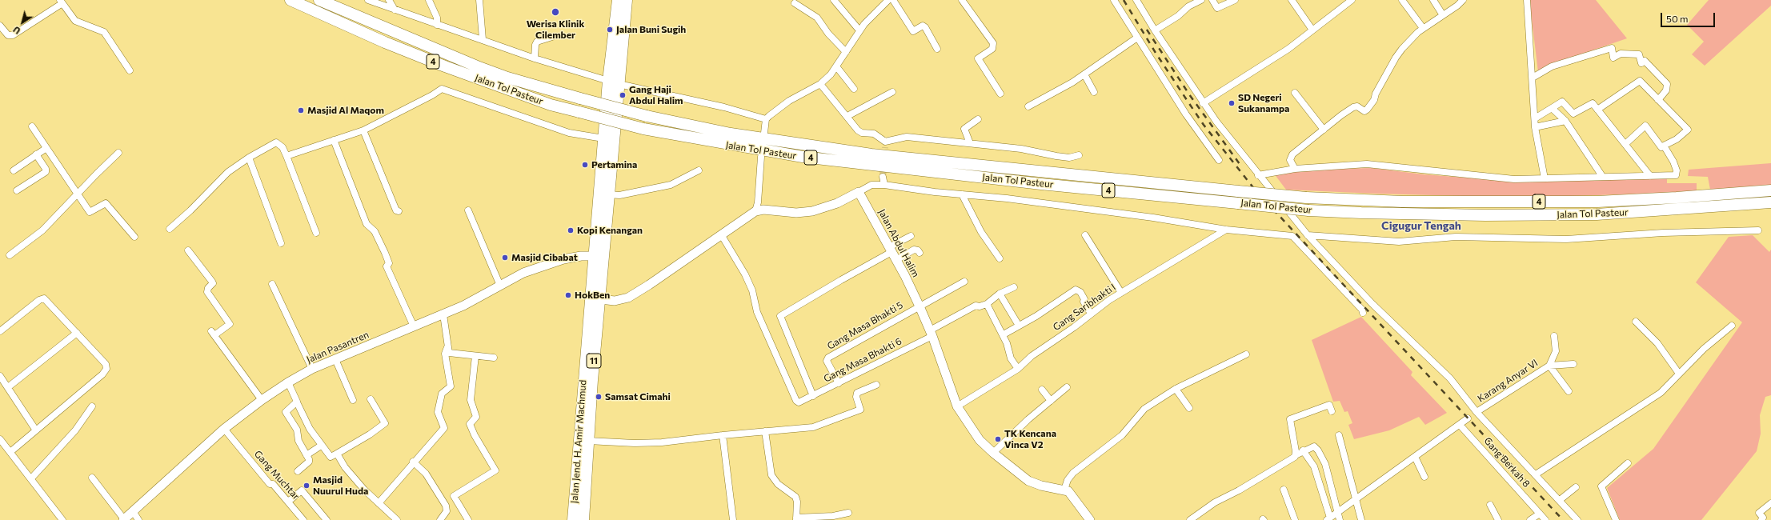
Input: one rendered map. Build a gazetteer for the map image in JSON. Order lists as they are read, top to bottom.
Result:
{
  "streets": {
    "highway": [
      "4",
      "Jalan Tol Pasteur",
      "11",
      "Jalan Jend. H. Amir Machmud"
    ],
    "street": [
      "Jalan Abdul Halim",
      "Gang Saribhakti I",
      "Gang Masa Bhakti 5",
      "Jalan Pasantren",
      "Gang Masa Bhakti 6",
      "Karang Anyar VI",
      "Gang Berkah 8",
      "Gang Muchtar"
    ]
  },
  "crossings": [
    ["Jalan Abdul Halim", "Gang Saribhakti I"],
    ["Jalan Abdul Halim", "Gang Masa Bhakti 5"],
    ["Jalan Abdul Halim", "Gang Masa Bhakti 6"],
    ["Gang Masa Bhakti 5", "Gang Masa Bhakti 6"],
    ["Jalan Pasantren", "Jalan Jend. H. Amir Machmud"],
    ["Jalan Pasantren", "Gang Muchtar"]
  ],
  "districts": ["Cigugur Tengah"],
  "places": [
    "Werisa Klinik Cilember",
    "Jalan Buni Sugih",
    "Gang Haji Abdul Halim",
    "SD Negeri Sukanampa",
    "Masjid Al Maqom",
    "Pertamina",
    "Kopi Kenangan",
    "Masjid Cibabat",
    "HokBen",
    "Samsat Cimahi",
    "TK Kencana Vinca V2",
    "Masjid Nuurul Huda"
  ],
  "scale_bar": "50 m",
  "north": "bottom left"
}
